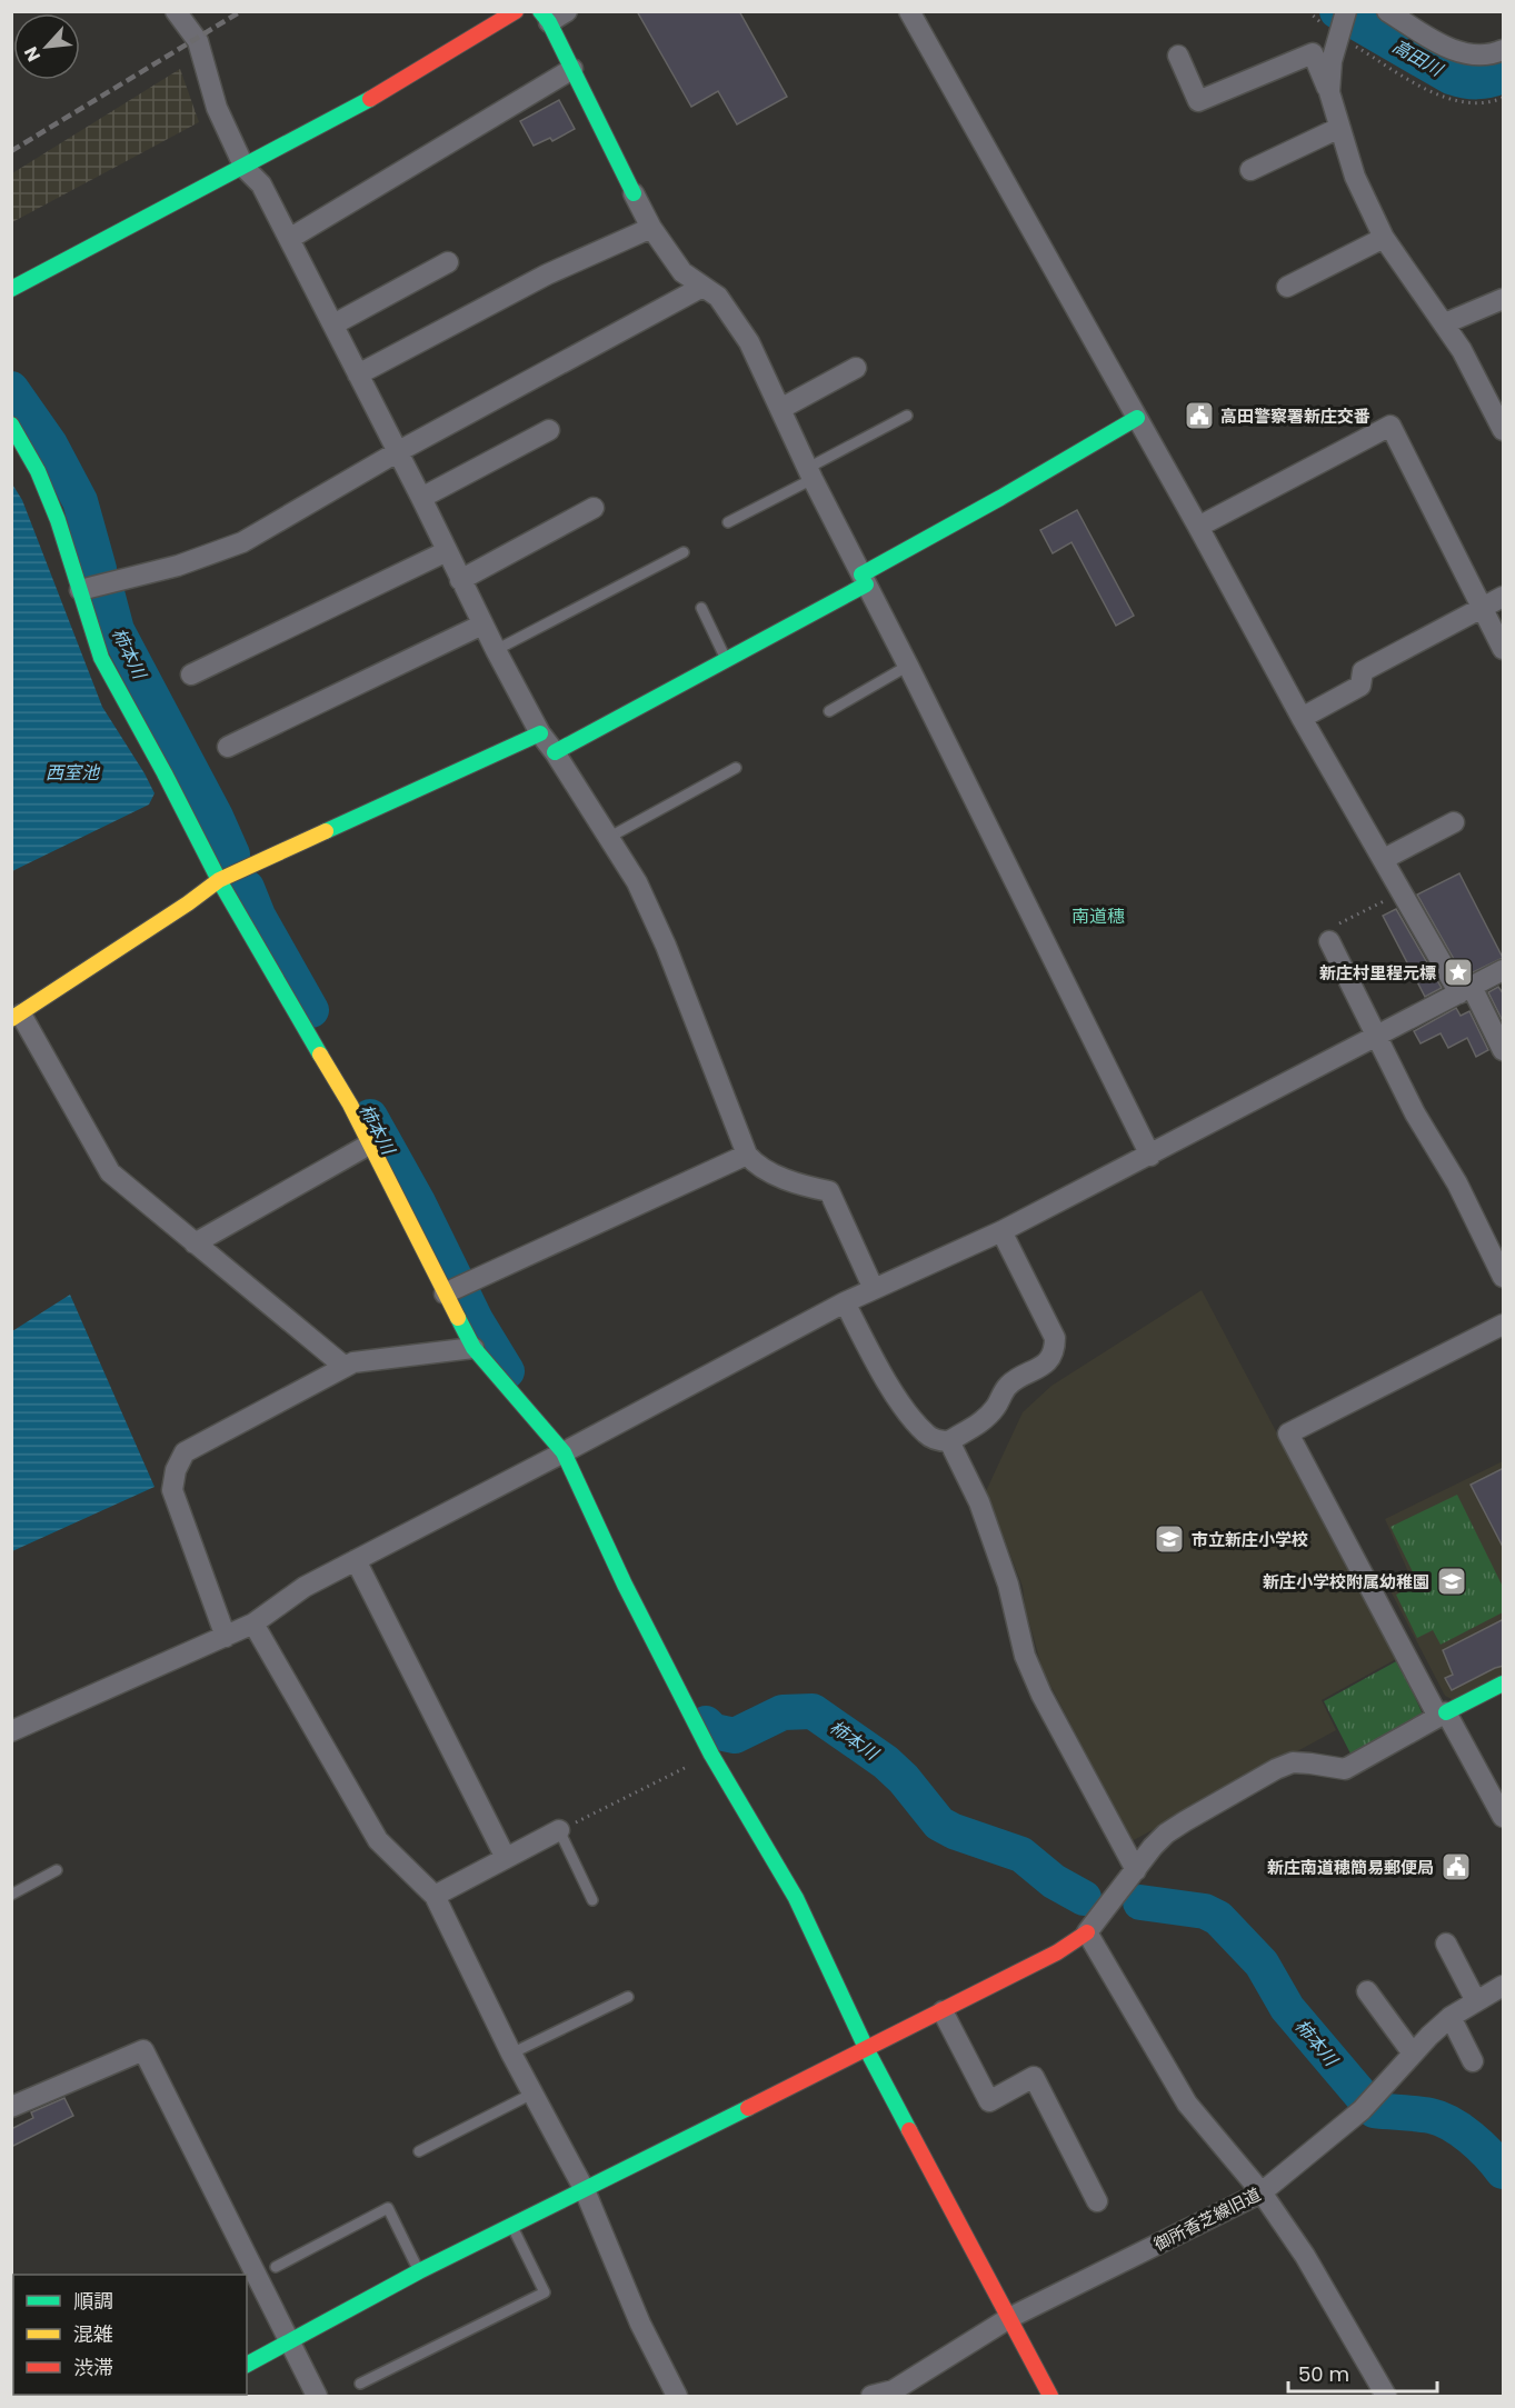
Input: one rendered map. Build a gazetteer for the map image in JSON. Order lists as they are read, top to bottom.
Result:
{
  "streets": {
    "street": ["御所香芝線旧道"]
  },
  "districts": ["南道穗"],
  "water": ["高田川", "柿本川", "西室池"],
  "places": {
    "public building": ["高田警察署新庄交番", "新庄南道穂簡易郵便局"],
    "place": ["新庄村里程元標"],
    "school or university": ["市立新庄小学校", "新庄小学校附属幼稚園"]
  },
  "legend": ["順調", "混雑", "渋滞"],
  "scale_bar": "50 m",
  "north": "bottom left"
}
